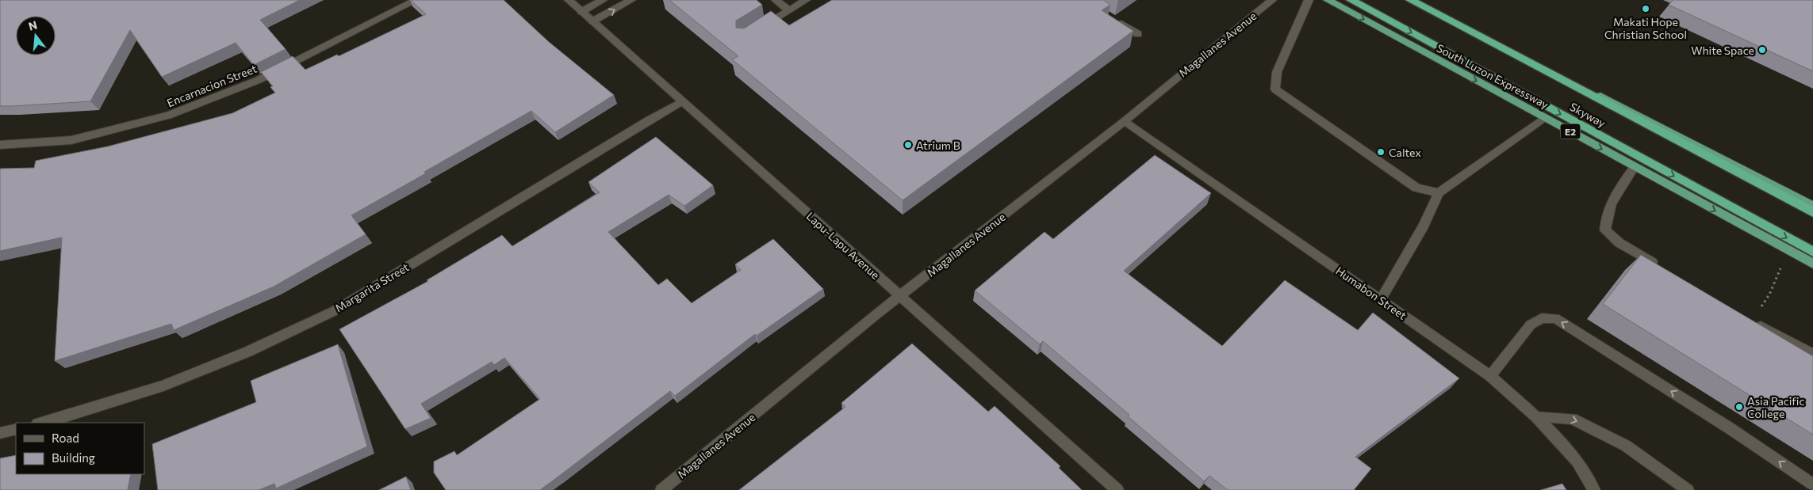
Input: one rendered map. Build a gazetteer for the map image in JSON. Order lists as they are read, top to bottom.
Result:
{
  "streets": {
    "highway": ["South Luzon Expressway", "Skyway", "E2"],
    "street": [
      "Magallanes Avenue",
      "Encarnacion Street",
      "Lapu-Lapu Avenue",
      "Margarita Street",
      "Humabon Street"
    ]
  },
  "crossings": [
    ["Magallanes Avenue", "Lapu-Lapu Avenue"],
    ["Magallanes Avenue", "Humabon Street"],
    ["Lapu-Lapu Avenue", "Margarita Street"]
  ],
  "places": [
    "Makati Hope Christian School",
    "White Space",
    "Atrium B",
    "Caltex",
    "Asia Pacific College"
  ],
  "legend": ["Road", "Building"],
  "north": "top"
}
